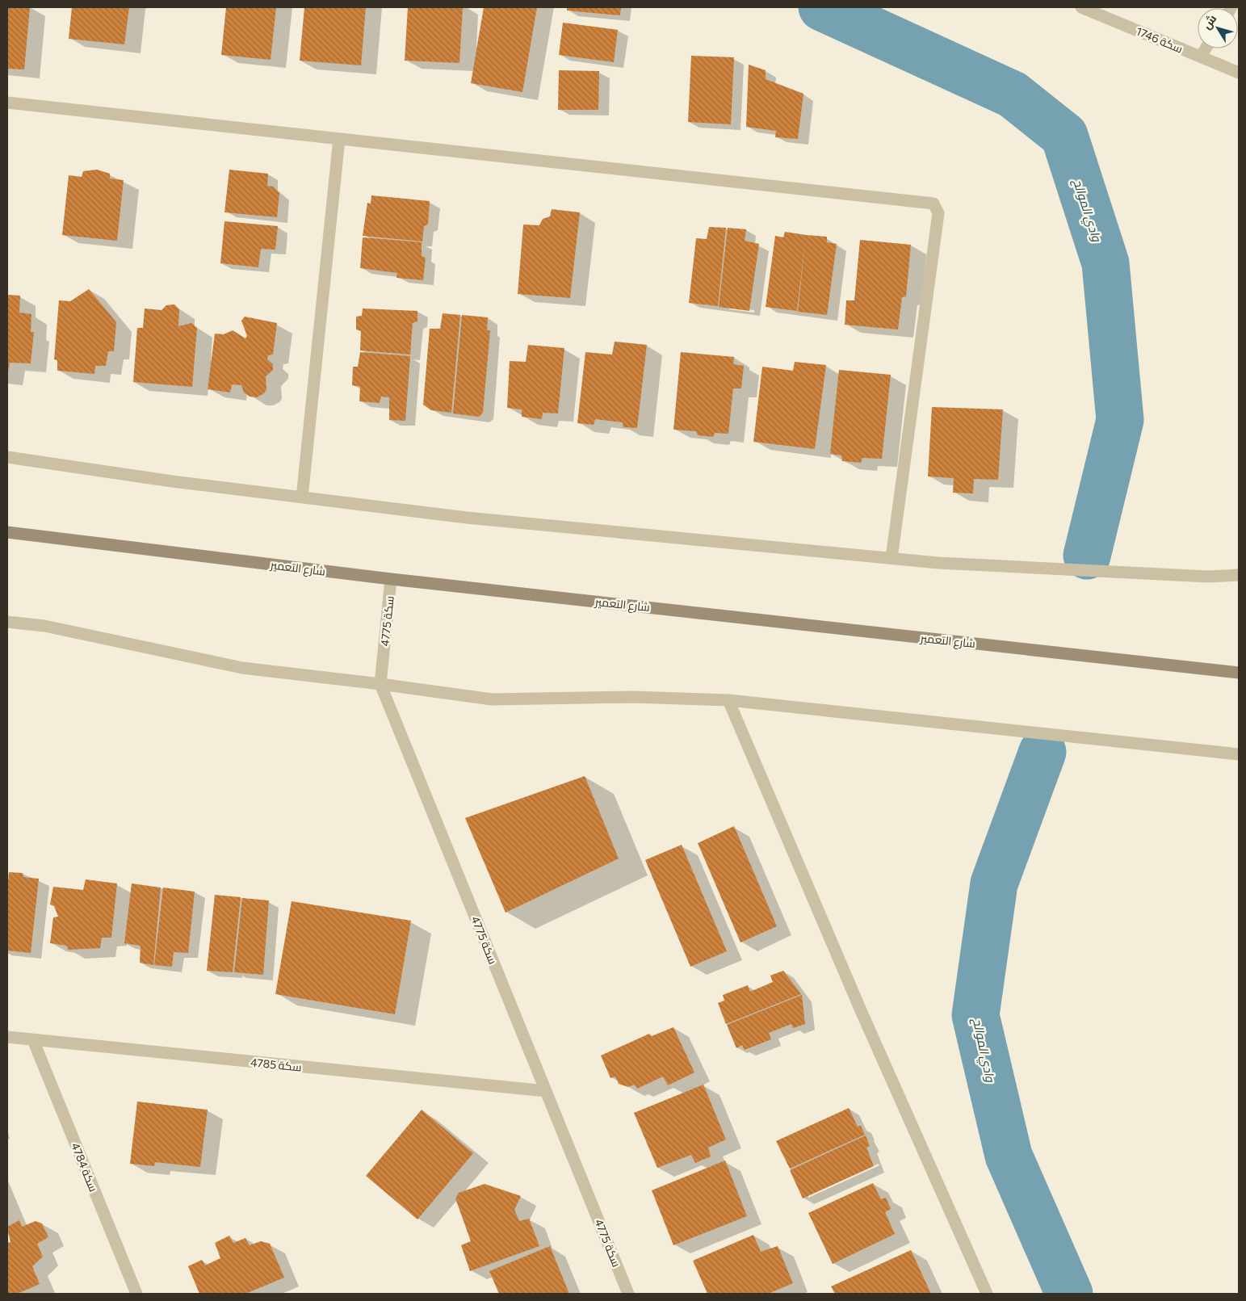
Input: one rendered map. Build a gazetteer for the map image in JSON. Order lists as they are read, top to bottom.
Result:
{
  "streets": {
    "main road": ["شارع التعمير"],
    "street": [
      "سكة 1746",
      "سكة 4775",
      "سكة 4785",
      "سكة 4784"
    ]
  },
  "crossings": [
    ["شارع التعمير", "سكة 4775"],
    ["سكة 4775", "سكة 4785"],
    ["سكة 4785", "سكة 4784"]
  ],
  "water": ["وادي الموالح"],
  "north": "top left"
}
